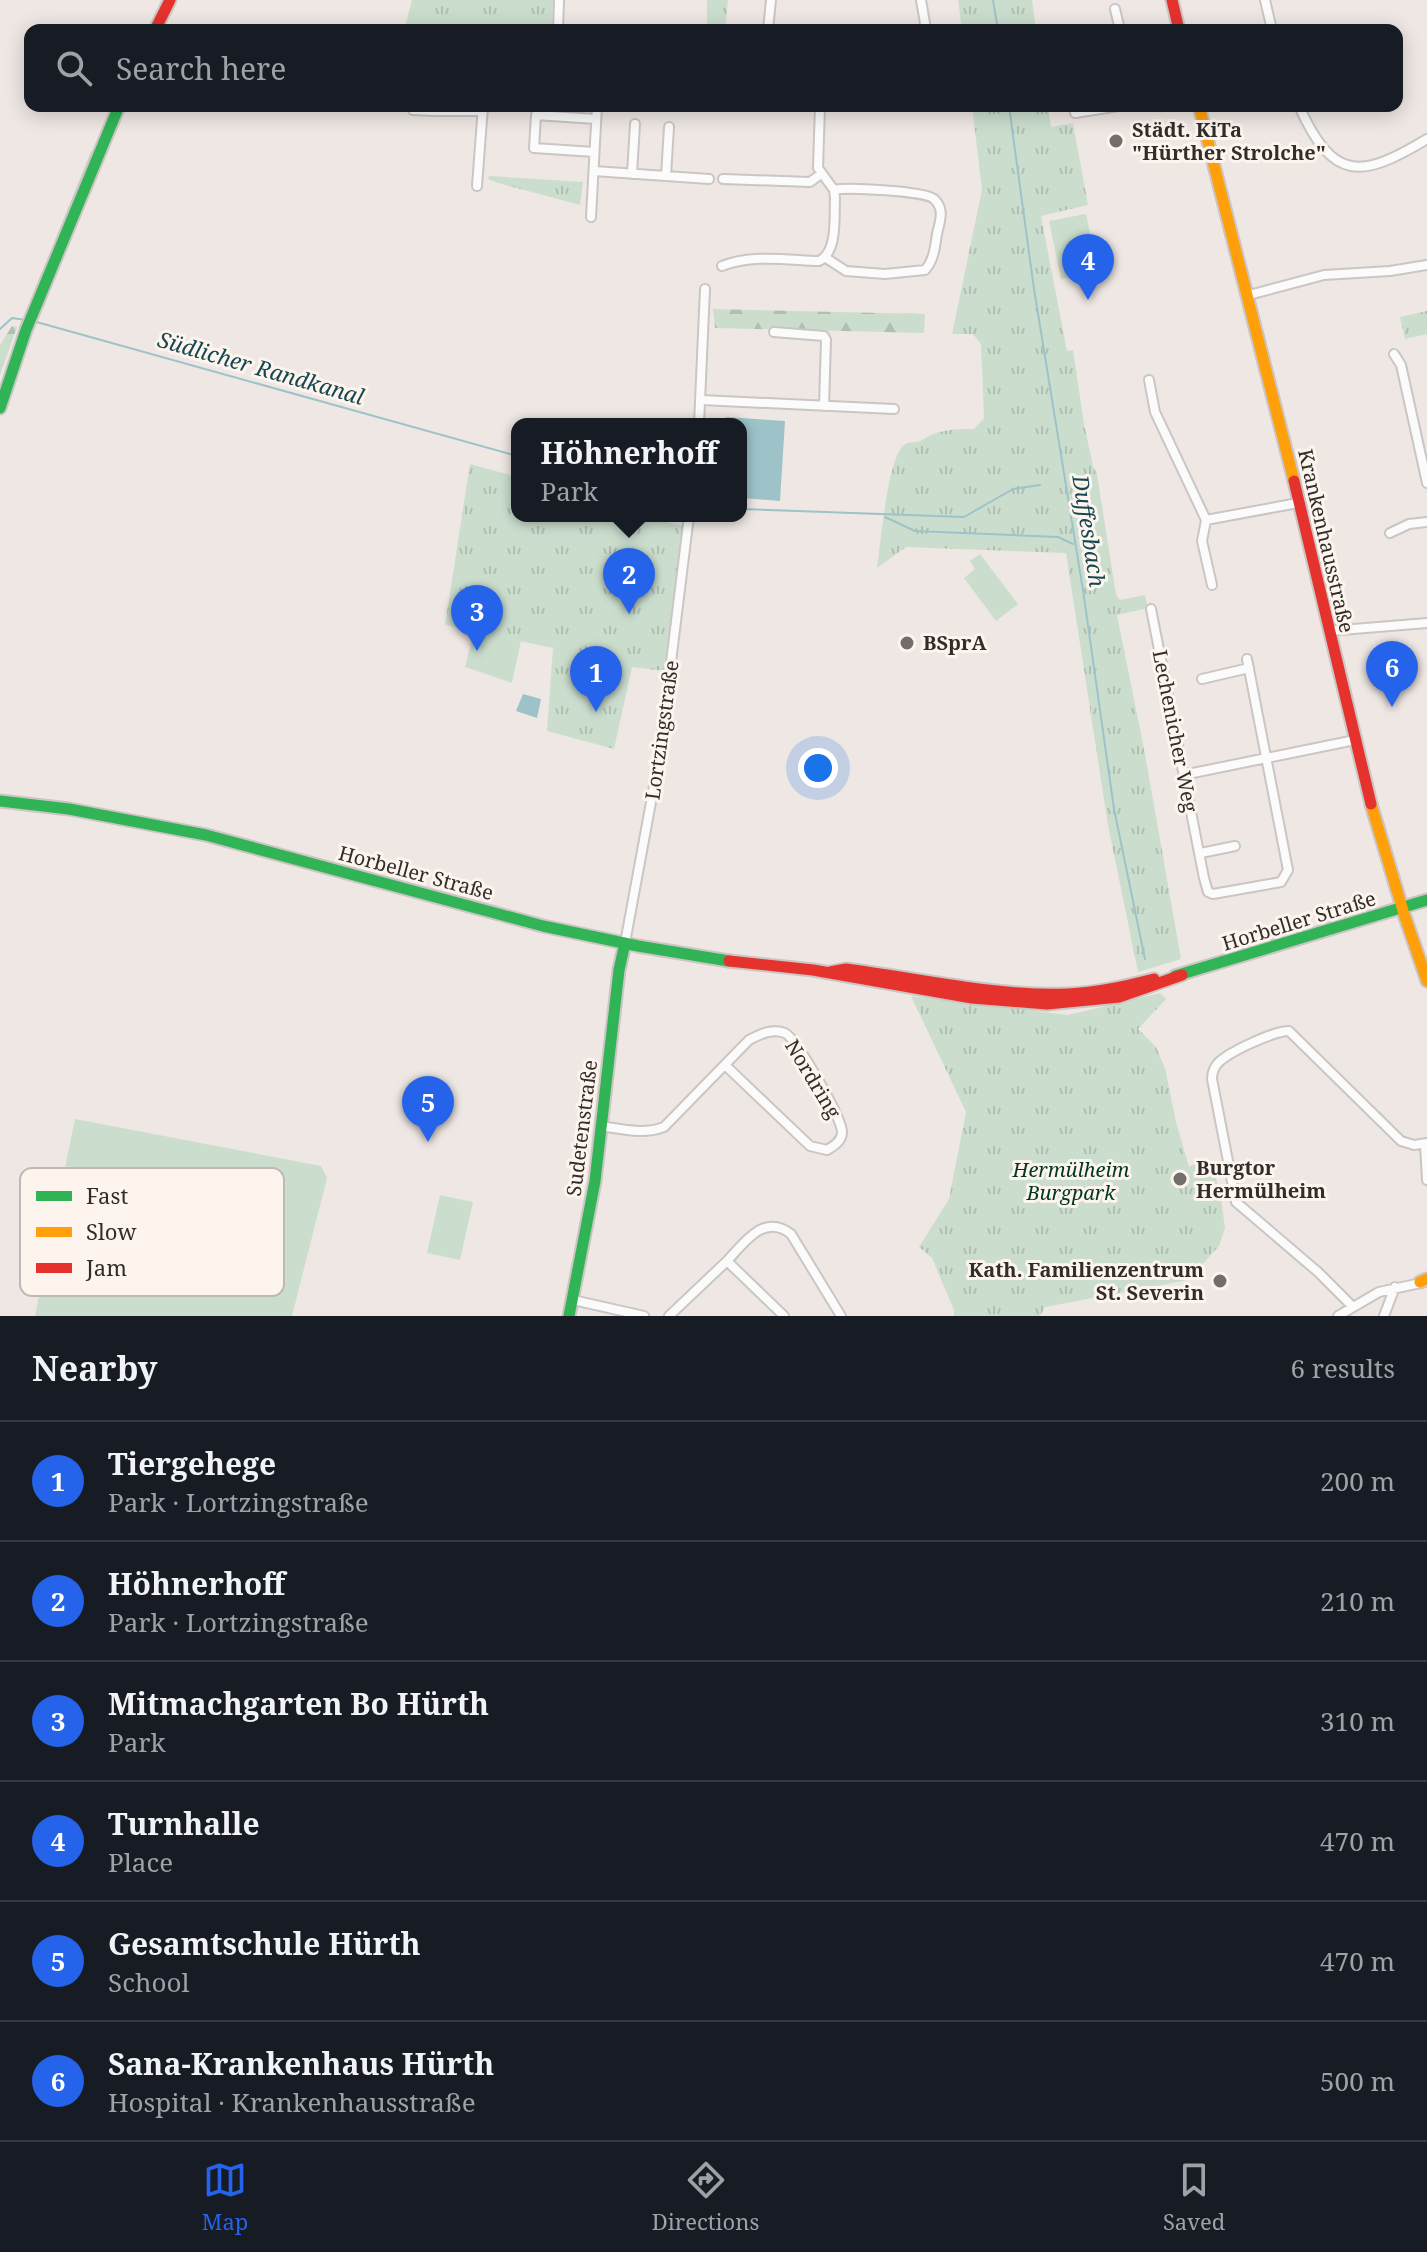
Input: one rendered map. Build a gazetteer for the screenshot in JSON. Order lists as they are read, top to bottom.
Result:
{
  "streets": {
    "street": [
      "Krankenhausstraße",
      "Lortzingstraße",
      "Lechenicher Weg",
      "Horbeller Straße",
      "Nordring",
      "Sudetenstraße"
    ]
  },
  "crossings": [
    ["Krankenhausstraße", "Horbeller Straße"],
    ["Lortzingstraße", "Horbeller Straße"],
    ["Lortzingstraße", "Sudetenstraße"],
    ["Horbeller Straße", "Sudetenstraße"],
    ["Nordring", "Sudetenstraße"]
  ],
  "water": ["Südlicher Randkanal", "Duffesbach"],
  "parks": ["Hermülheim Burgpark"],
  "places": [
    "Städt. KiTa \"Hürther Strolche\"",
    "BSprA",
    "Burgtor Hermülheim",
    "Kath. Familienzentrum St. Severin"
  ],
  "legend": ["Fast", "Slow", "Jam"],
  "page": {
    "search": "Search here",
    "pins": [
      "4",
      "2",
      "3",
      "6",
      "1",
      "5"
    ],
    "popup": ["Höhnerhoff", "Park"],
    "heading": ["Nearby", "6 results"],
    "list": [
      {
        "mark": "1",
        "name": "Tiergehege",
        "note": "Park · Lortzingstraße",
        "value": "200 m"
      },
      {
        "mark": "2",
        "name": "Höhnerhoff",
        "note": "Park · Lortzingstraße",
        "value": "210 m"
      },
      {
        "mark": "3",
        "name": "Mitmachgarten Bo Hürth",
        "note": "Park",
        "value": "310 m"
      },
      {
        "mark": "4",
        "name": "Turnhalle",
        "note": "Place",
        "value": "470 m"
      },
      {
        "mark": "5",
        "name": "Gesamtschule Hürth",
        "note": "School",
        "value": "470 m"
      },
      {
        "mark": "6",
        "name": "Sana-Krankenhaus Hürth",
        "note": "Hospital · Krankenhausstraße",
        "value": "500 m"
      }
    ],
    "nav": ["Map", "Directions", "Saved"]
  }
}
